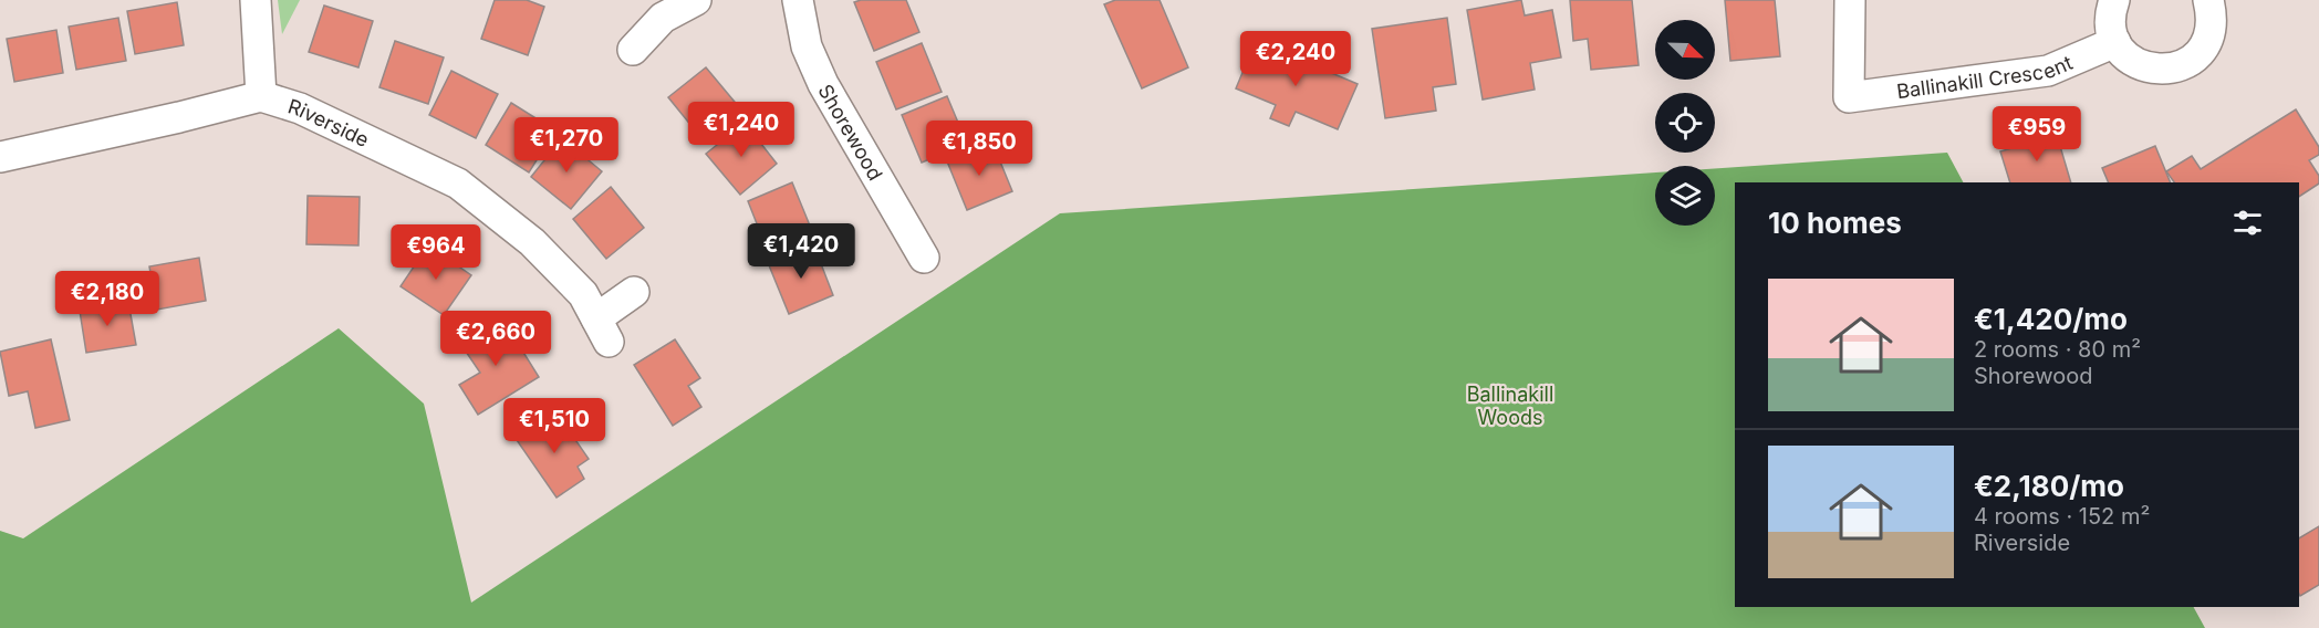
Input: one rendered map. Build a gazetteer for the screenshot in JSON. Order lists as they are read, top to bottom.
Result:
{
  "streets": {
    "street": ["Ballinakill Crescent", "Riverside", "Shorewood"]
  },
  "parks": ["Ballinakill Woods"],
  "north": "bottom right",
  "page": {
    "price": [
      "€2,240",
      "€1,240",
      "€959",
      "€1,270",
      "€1,850",
      "€1,420",
      "€964",
      "€2,180",
      "€2,660",
      "€1,510"
    ],
    "heading": "10 homes",
    "list": [
      {
        "name": "€1,420/mo",
        "note": "2 rooms · 80 m² · Shorewood"
      },
      {
        "name": "€2,180/mo",
        "note": "4 rooms · 152 m² · Riverside"
      }
    ]
  }
}
